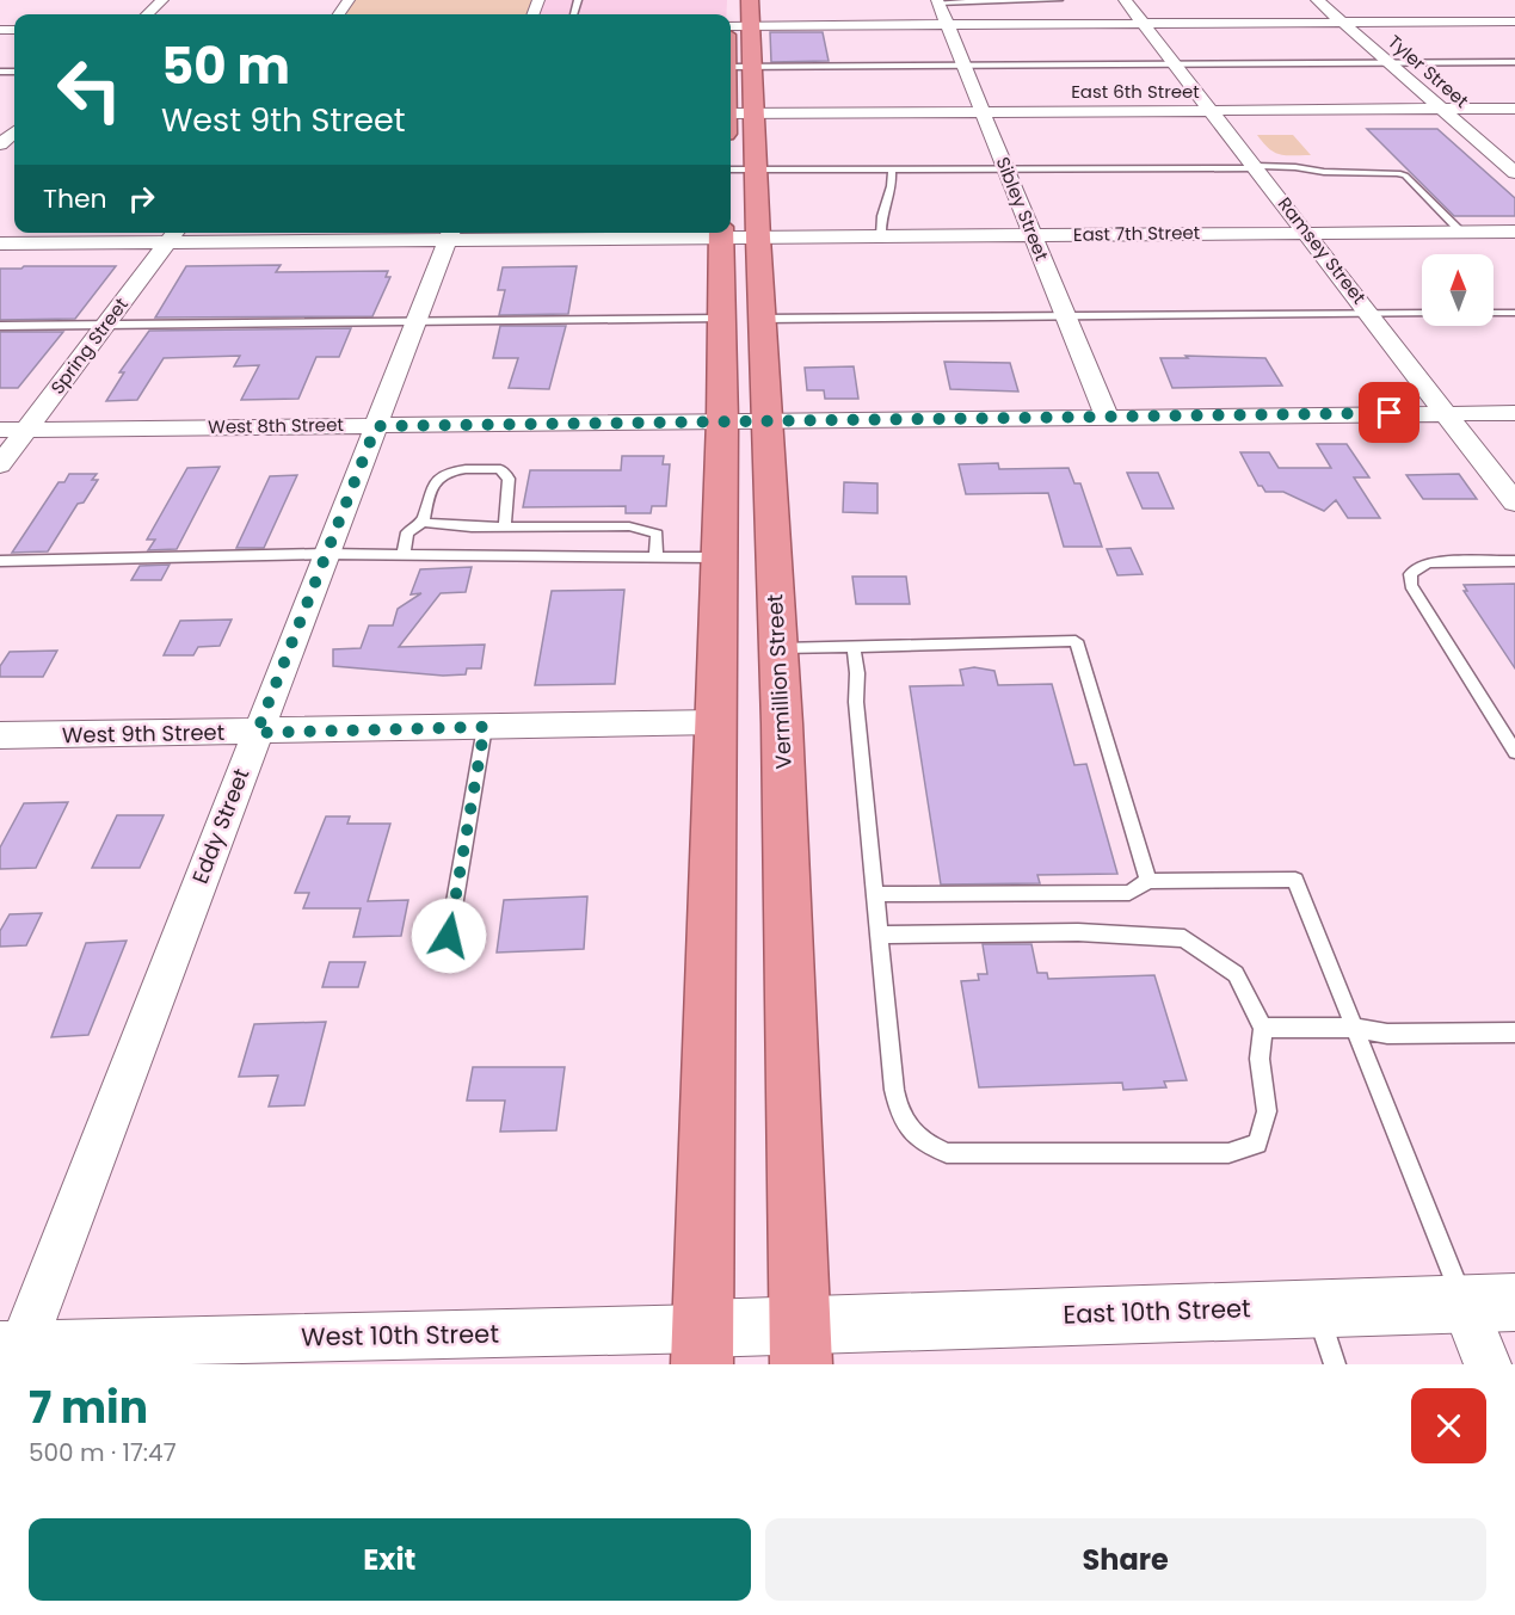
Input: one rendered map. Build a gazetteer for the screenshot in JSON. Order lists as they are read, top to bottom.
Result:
{
  "streets": {
    "highway": ["Vermillion Street"],
    "street": [
      "Tyler Street",
      "East 6th Street",
      "Sibley Street",
      "East 7th Street",
      "Ramsey Street",
      "Spring Street",
      "West 8th Street",
      "West 9th Street",
      "Eddy Street",
      "East 10th Street",
      "West 10th Street"
    ]
  },
  "crossings": [
    ["Tyler Street", "East 6th Street"],
    ["East 6th Street", "Sibley Street"],
    ["East 6th Street", "Ramsey Street"],
    ["East 6th Street", "Vermillion Street"],
    ["Sibley Street", "East 7th Street"],
    ["Sibley Street", "West 8th Street"],
    ["East 7th Street", "Ramsey Street"],
    ["East 7th Street", "Spring Street"],
    ["East 7th Street", "Vermillion Street"],
    ["East 7th Street", "Eddy Street"],
    ["Ramsey Street", "West 8th Street"],
    ["Spring Street", "West 8th Street"],
    ["West 8th Street", "Vermillion Street"],
    ["West 8th Street", "Eddy Street"],
    ["Vermillion Street", "West 9th Street"],
    ["Vermillion Street", "East 10th Street"],
    ["Vermillion Street", "West 10th Street"],
    ["West 9th Street", "Eddy Street"],
    ["Eddy Street", "West 10th Street"],
    ["East 10th Street", "West 10th Street"]
  ],
  "north": "top",
  "page": {
    "turn": ["50 m", "West 9th Street"],
    "then": "Then",
    "heading": ["7 min", "500 m · 17:47"],
    "buttons": ["Exit", "Share"]
  }
}
